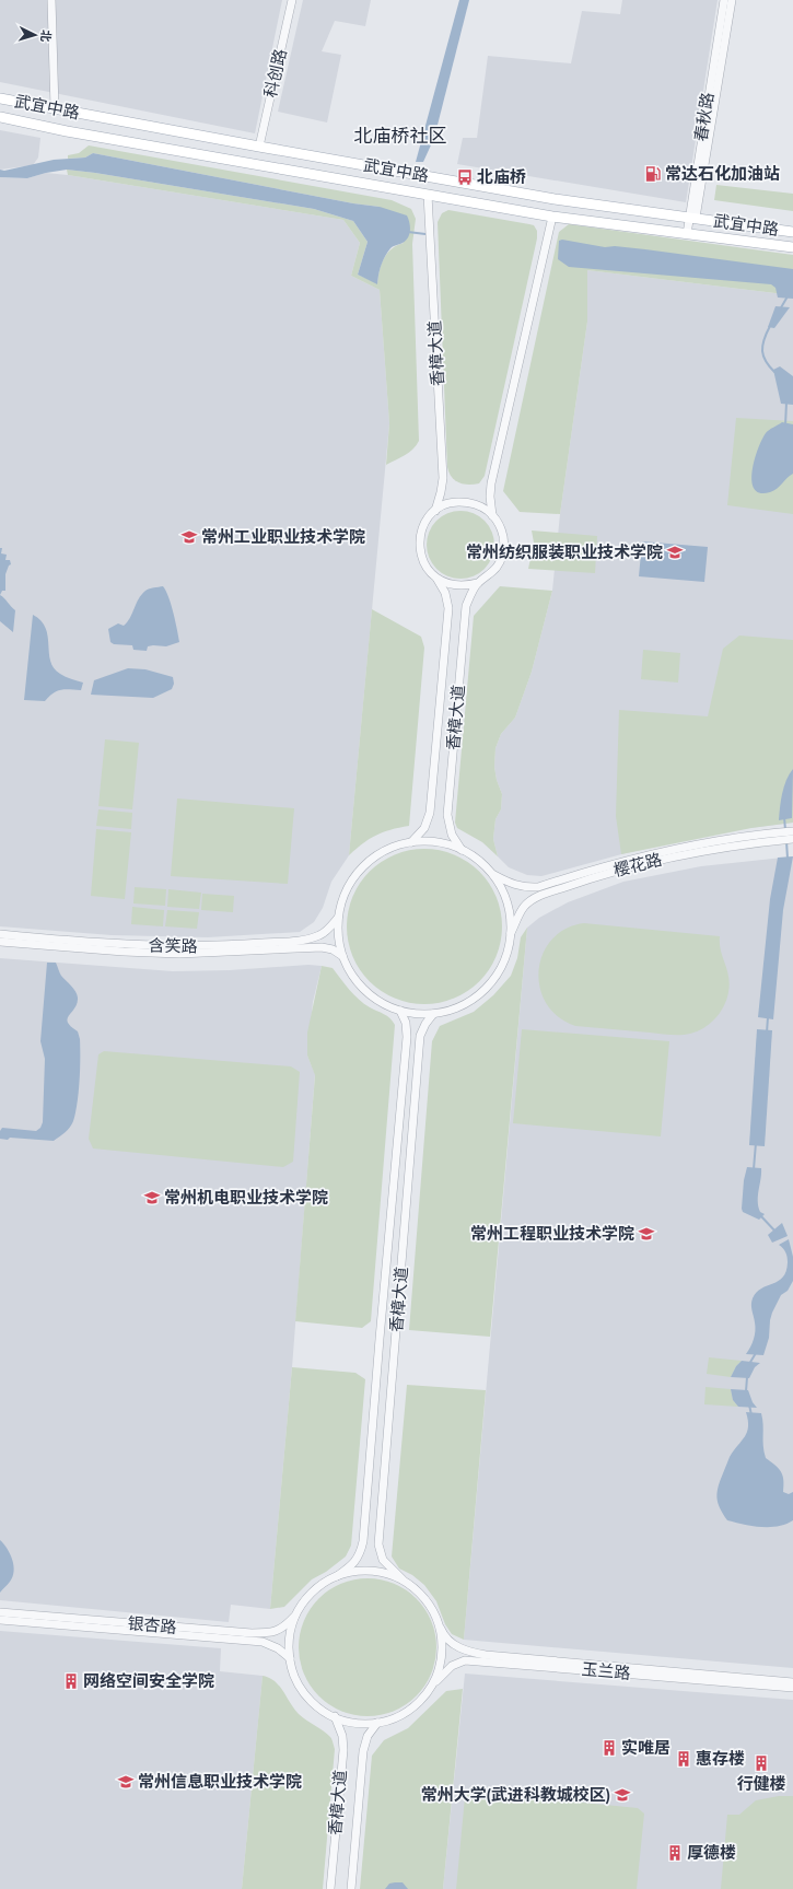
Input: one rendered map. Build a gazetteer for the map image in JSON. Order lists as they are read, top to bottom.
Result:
{
  "streets": {
    "main road": ["武宜中路"],
    "street": [
      "科创路",
      "春秋路",
      "香樟大道",
      "樱花路",
      "含笑路",
      "银杏路",
      "玉兰路"
    ]
  },
  "crossings": [
    ["科创路", "武宜中路"],
    ["武宜中路", "春秋路"],
    ["武宜中路", "香樟大道"],
    ["香樟大道", "银杏路"],
    ["香樟大道", "玉兰路"],
    ["银杏路", "玉兰路"]
  ],
  "districts": ["北庙桥社区"],
  "places": {
    "fuel station": ["常达石化加油站"],
    "bus stop": ["北庙桥"],
    "school or university": [
      "常州工业职业技术学院",
      "常州纺织服装职业技术学院",
      "常州机电职业技术学院",
      "常州工程职业技术学院",
      "常州信息职业技术学院",
      "常州大学(武进科教城校区)"
    ],
    "building": [
      "网络空间安全学院",
      "实唯居",
      "惠存楼",
      "行健楼",
      "厚德楼"
    ]
  },
  "north": "right"
}
